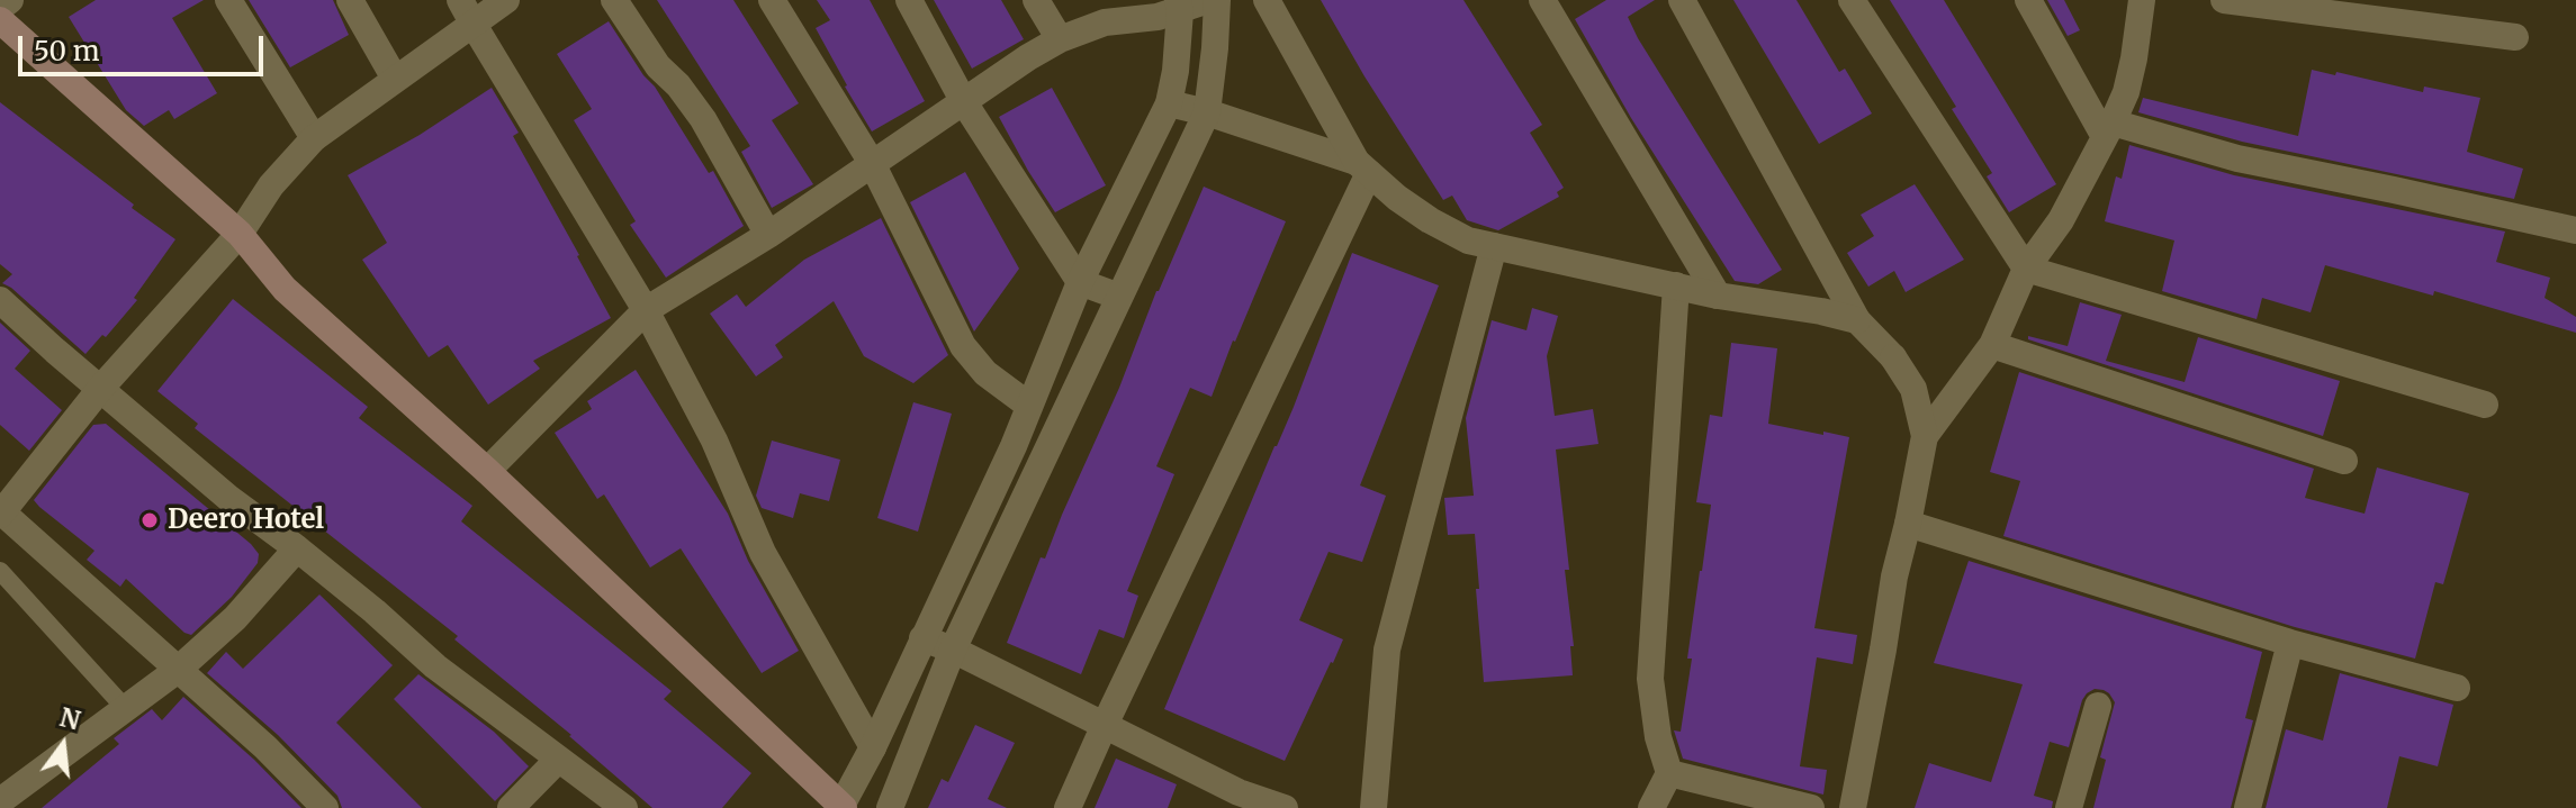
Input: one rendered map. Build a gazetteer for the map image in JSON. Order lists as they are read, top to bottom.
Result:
{
  "places": ["Deero Hotel"],
  "scale_bar": "50 m",
  "north": "top"
}
